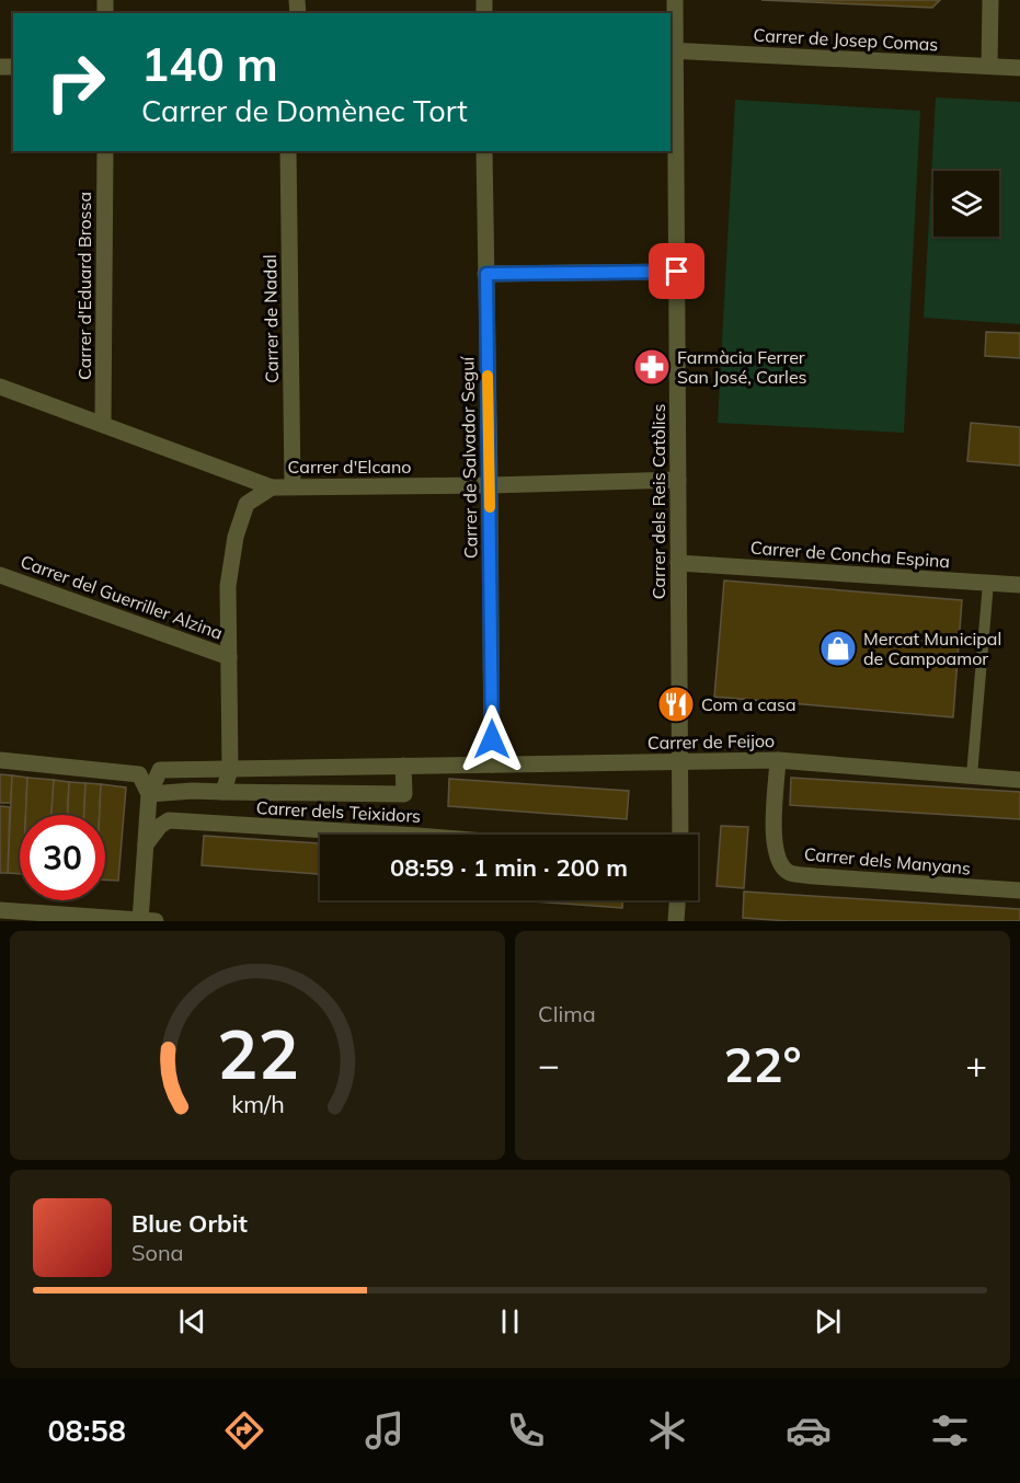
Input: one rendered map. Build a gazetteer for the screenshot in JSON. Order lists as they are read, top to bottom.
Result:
{
  "streets": {
    "street": [
      "Carrer de Josep Comas",
      "Carrer d'Eduard Brossa",
      "Carrer de Nadal",
      "Carrer de Salvador Seguí",
      "Carrer d'Elcano",
      "Carrer dels Reis Catòlics",
      "Carrer de Concha Espina",
      "Carrer del Guerriller Alzina",
      "Carrer de Feijoo",
      "Carrer dels Teixidors",
      "Carrer dels Manyans"
    ]
  },
  "crossings": [
    ["Carrer de Josep Comas", "Carrer dels Reis Catòlics"],
    ["Carrer d'Eduard Brossa", "Carrer d'Elcano"],
    ["Carrer de Nadal", "Carrer d'Elcano"],
    ["Carrer de Salvador Seguí", "Carrer d'Elcano"],
    ["Carrer de Salvador Seguí", "Carrer de Feijoo"],
    ["Carrer d'Elcano", "Carrer dels Reis Catòlics"],
    ["Carrer dels Reis Catòlics", "Carrer de Concha Espina"],
    ["Carrer dels Reis Catòlics", "Carrer de Feijoo"],
    ["Carrer de Feijoo", "Carrer dels Manyans"]
  ],
  "places": {
    "pharmacy": ["Farmàcia Ferrer San José, Carles"],
    "shop": ["Mercat Municipal de Campoamor"],
    "restaurant": ["Com a casa"]
  },
  "page": {
    "turn": ["140 m", "Carrer de Domènec Tort"],
    "limit": "30",
    "trip": "08:59 · 1 min · 200 m",
    "tile": "Clima",
    "heat": ["−", "22°", "+"],
    "song": ["Blue Orbit", "Sona"],
    "tabs": "08:58",
    "gauge": ["22", "km/h"]
  }
}
